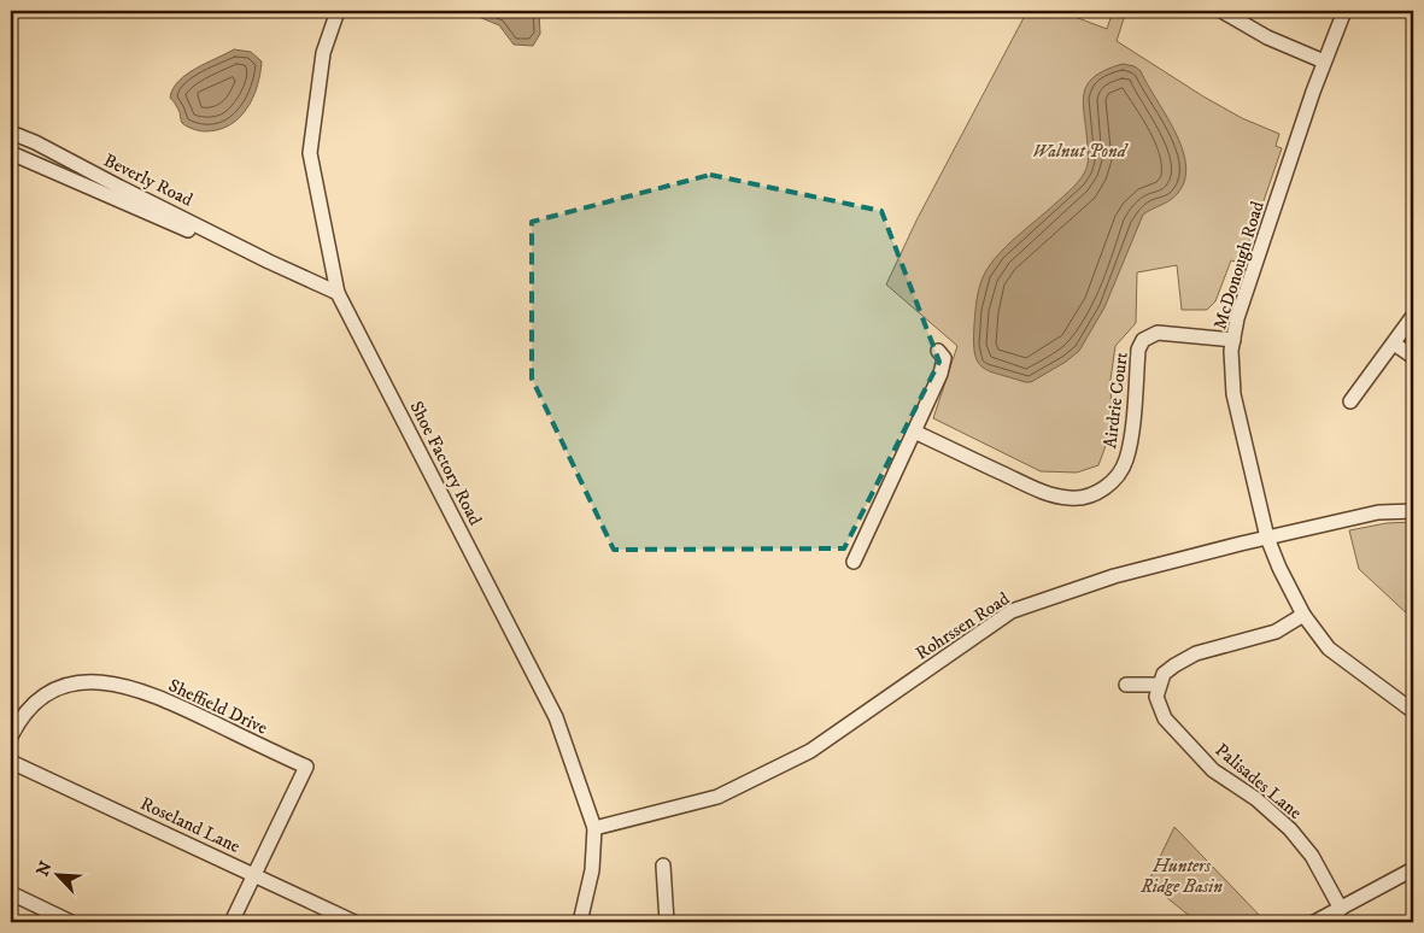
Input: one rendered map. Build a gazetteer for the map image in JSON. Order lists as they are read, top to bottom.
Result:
{
  "streets": {
    "street": [
      "Beverly Road",
      "McDonough Road",
      "Airdrie Court",
      "Shoe Factory Road",
      "Rohrssen Road",
      "Sheffield Drive",
      "Palisades Lane",
      "Roseland Lane"
    ]
  },
  "crossings": [
    ["Beverly Road", "Shoe Factory Road"],
    ["McDonough Road", "Airdrie Court"],
    ["McDonough Road", "Rohrssen Road"],
    ["Shoe Factory Road", "Rohrssen Road"],
    ["Sheffield Drive", "Roseland Lane"]
  ],
  "parks": ["Walnut Pond", "Hunters Ridge Basin"],
  "north": "top left"
}
